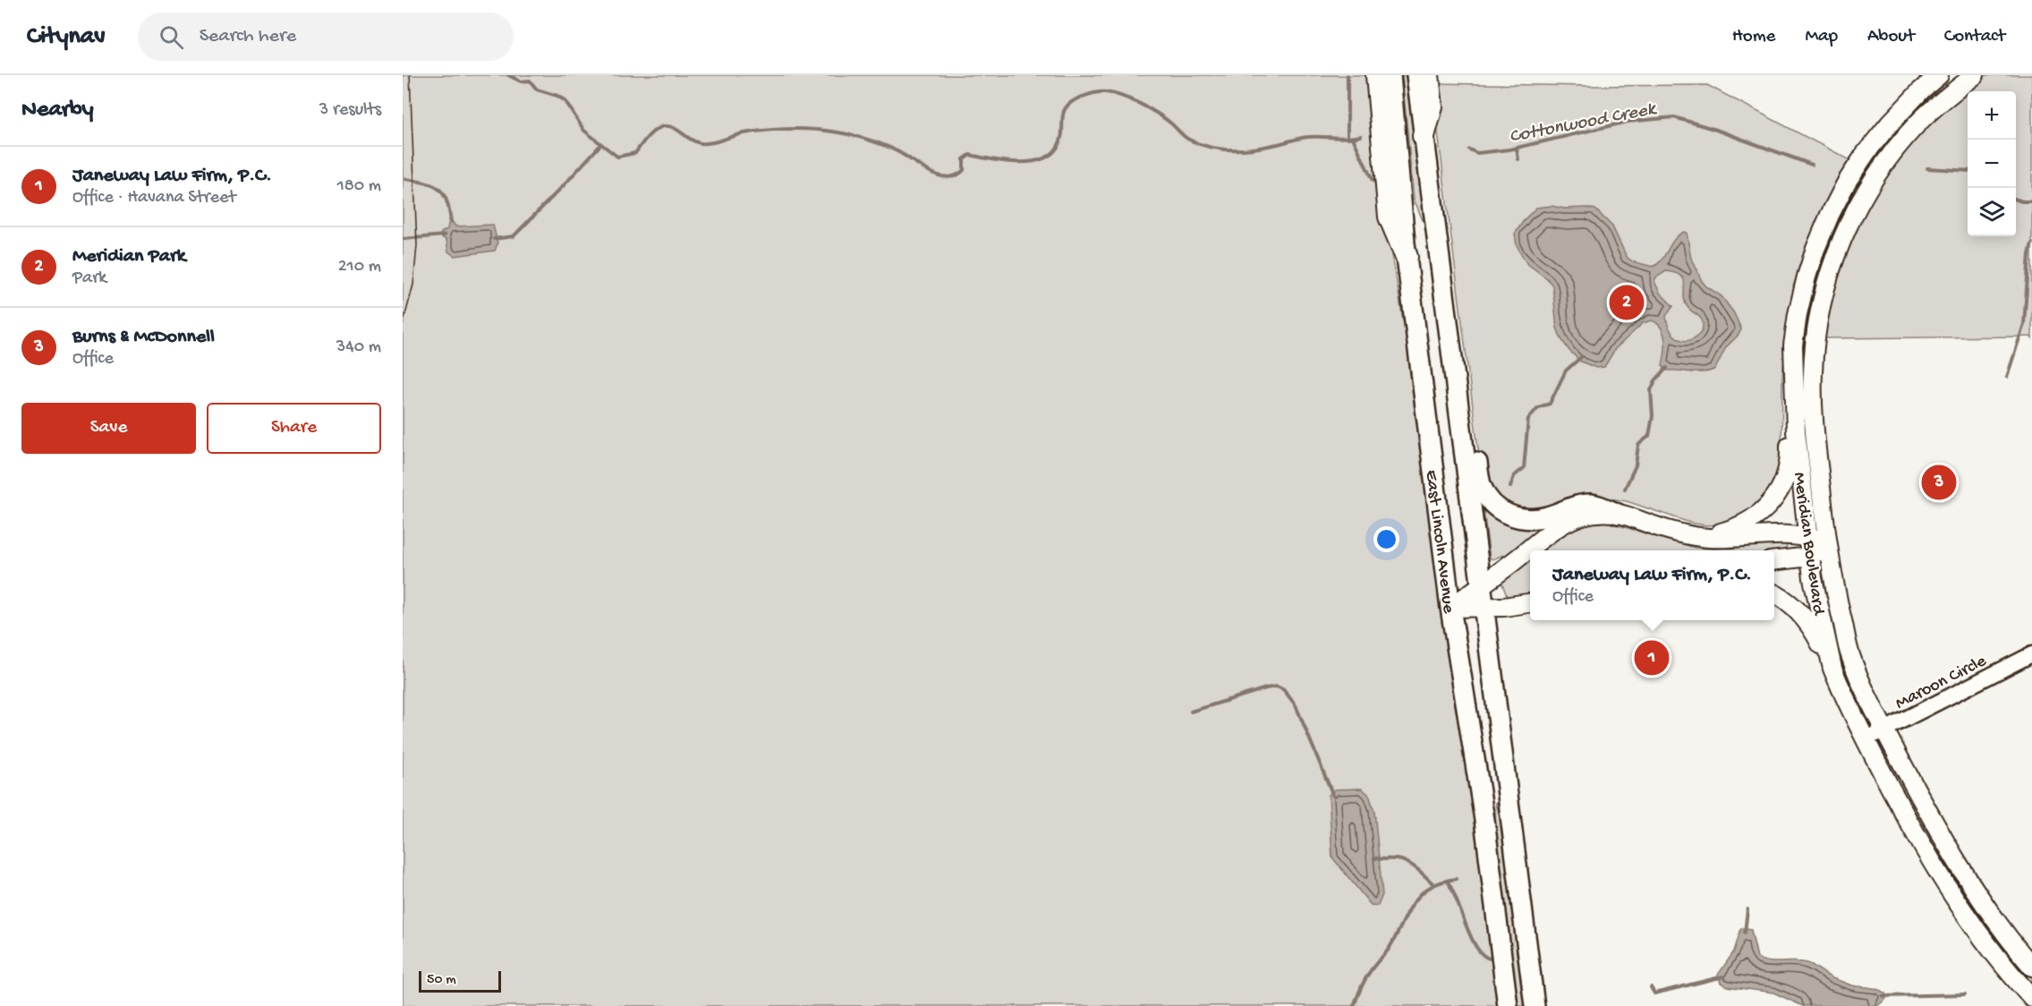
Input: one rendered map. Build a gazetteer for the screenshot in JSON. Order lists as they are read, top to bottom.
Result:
{
  "streets": {
    "main road": ["East Lincoln Avenue", "Meridian Boulevard"],
    "street": ["Maroon Circle"]
  },
  "crossings": [
    ["Meridian Boulevard", "Maroon Circle"]
  ],
  "water": ["Cottonwood Creek"],
  "scale_bar": "50 m",
  "page": {
    "header": "Citynav",
    "search": "Search here",
    "nav": [
      "Home",
      "Map",
      "About",
      "Contact"
    ],
    "heading": ["Nearby", "3 results"],
    "map_buttons": ["+", "−"],
    "list": [
      {
        "mark": "1",
        "name": "Janeway Law Firm, P.C.",
        "note": "Office · Havana Street",
        "value": "180 m"
      },
      {
        "mark": "2",
        "name": "Meridian Park",
        "note": "Park",
        "value": "210 m"
      },
      {
        "mark": "3",
        "name": "Burns & McDonnell",
        "note": "Office",
        "value": "340 m"
      }
    ],
    "pins": ["2", "3", "1"],
    "buttons": ["Save", "Share"],
    "popup": ["Janeway Law Firm, P.C.", "Office"],
    "scale": "50 m"
  }
}
